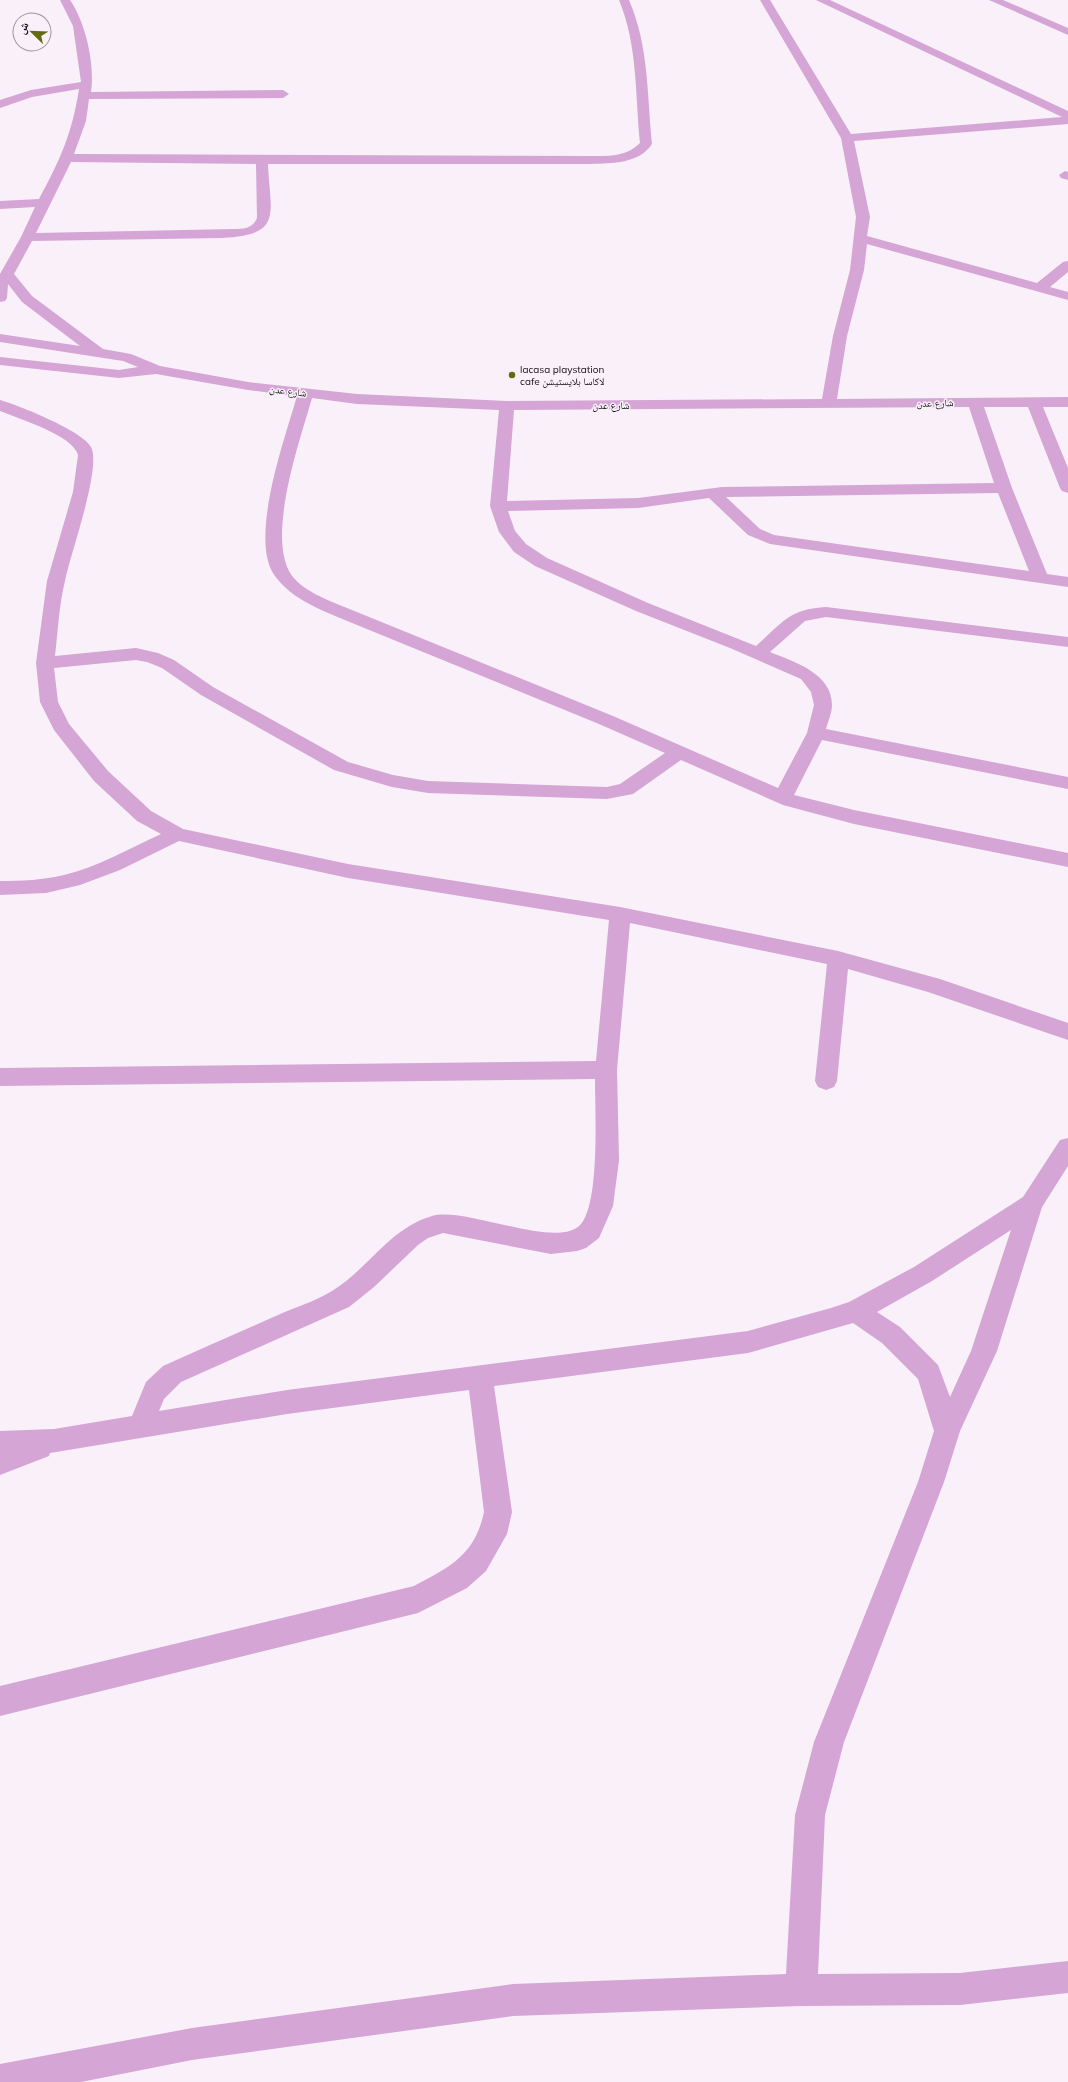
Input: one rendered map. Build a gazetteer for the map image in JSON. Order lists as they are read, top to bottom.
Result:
{
  "streets": {
    "street": ["شارع عدن"]
  },
  "places": ["lacasa playstation cafe لاكاسا بلايستيشن"],
  "north": "top left"
}
